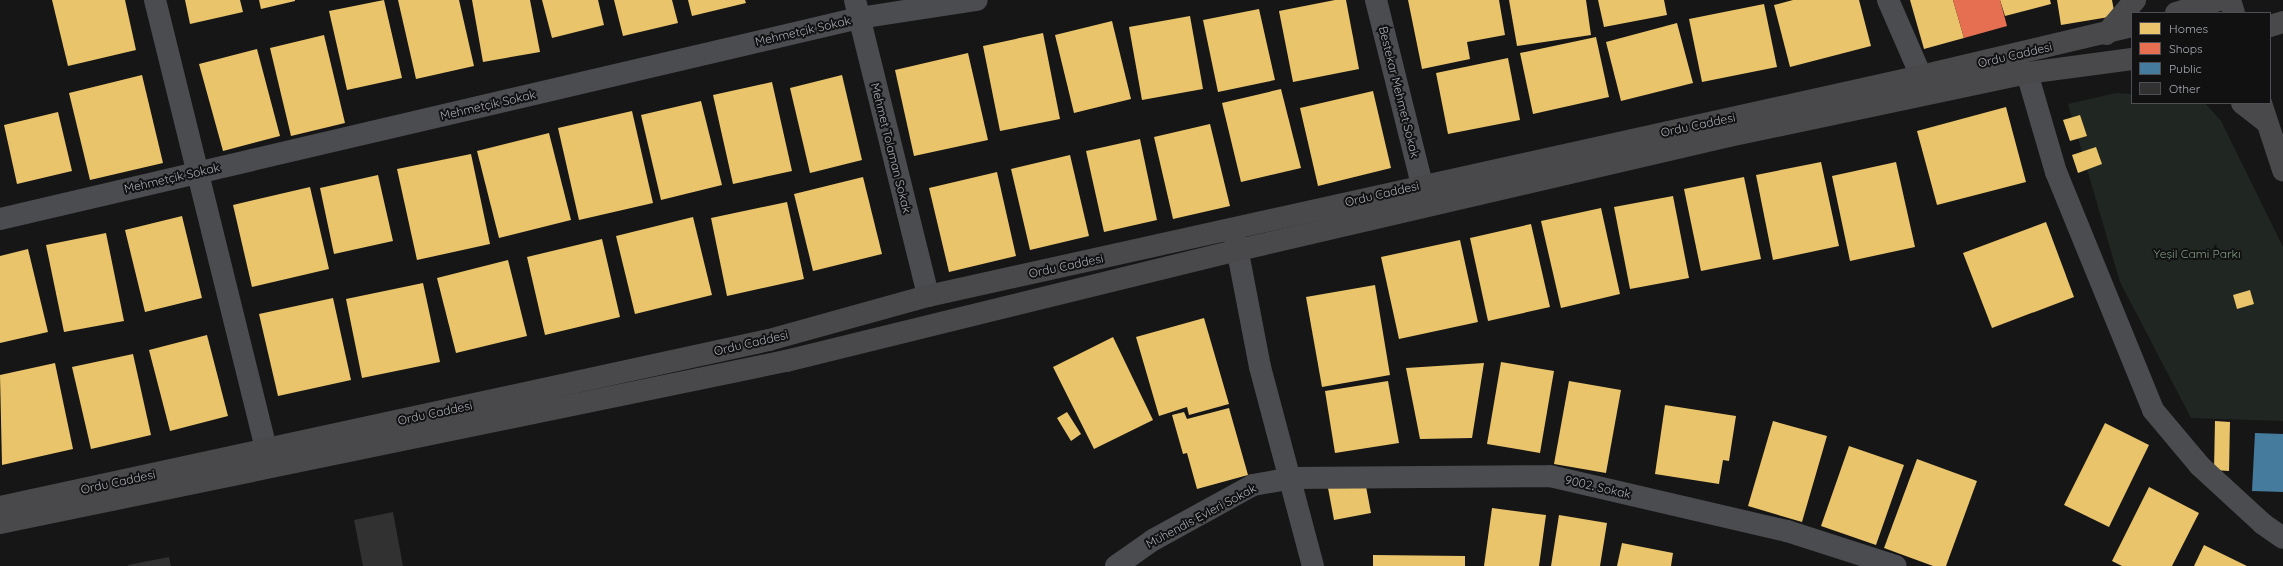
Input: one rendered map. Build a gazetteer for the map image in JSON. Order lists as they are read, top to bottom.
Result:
{
  "streets": {
    "main road": ["Ordu Caddesi"],
    "street": [
      "Mehmetçik Sokak",
      "Bestekar Mehmet Sokak",
      "Mehmet Tolaman Sokak",
      "9002. Sokak",
      "Mühendis Evleri Sokak"
    ]
  },
  "crossings": [
    ["Mehmetçik Sokak", "Mehmet Tolaman Sokak"],
    ["Ordu Caddesi", "Bestekar Mehmet Sokak"],
    ["Ordu Caddesi", "Mehmet Tolaman Sokak"],
    ["9002. Sokak", "Mühendis Evleri Sokak"]
  ],
  "parks": ["Yeşil Cami Parkı"],
  "legend": [
    "Homes",
    "Shops",
    "Public",
    "Other"
  ]
}
